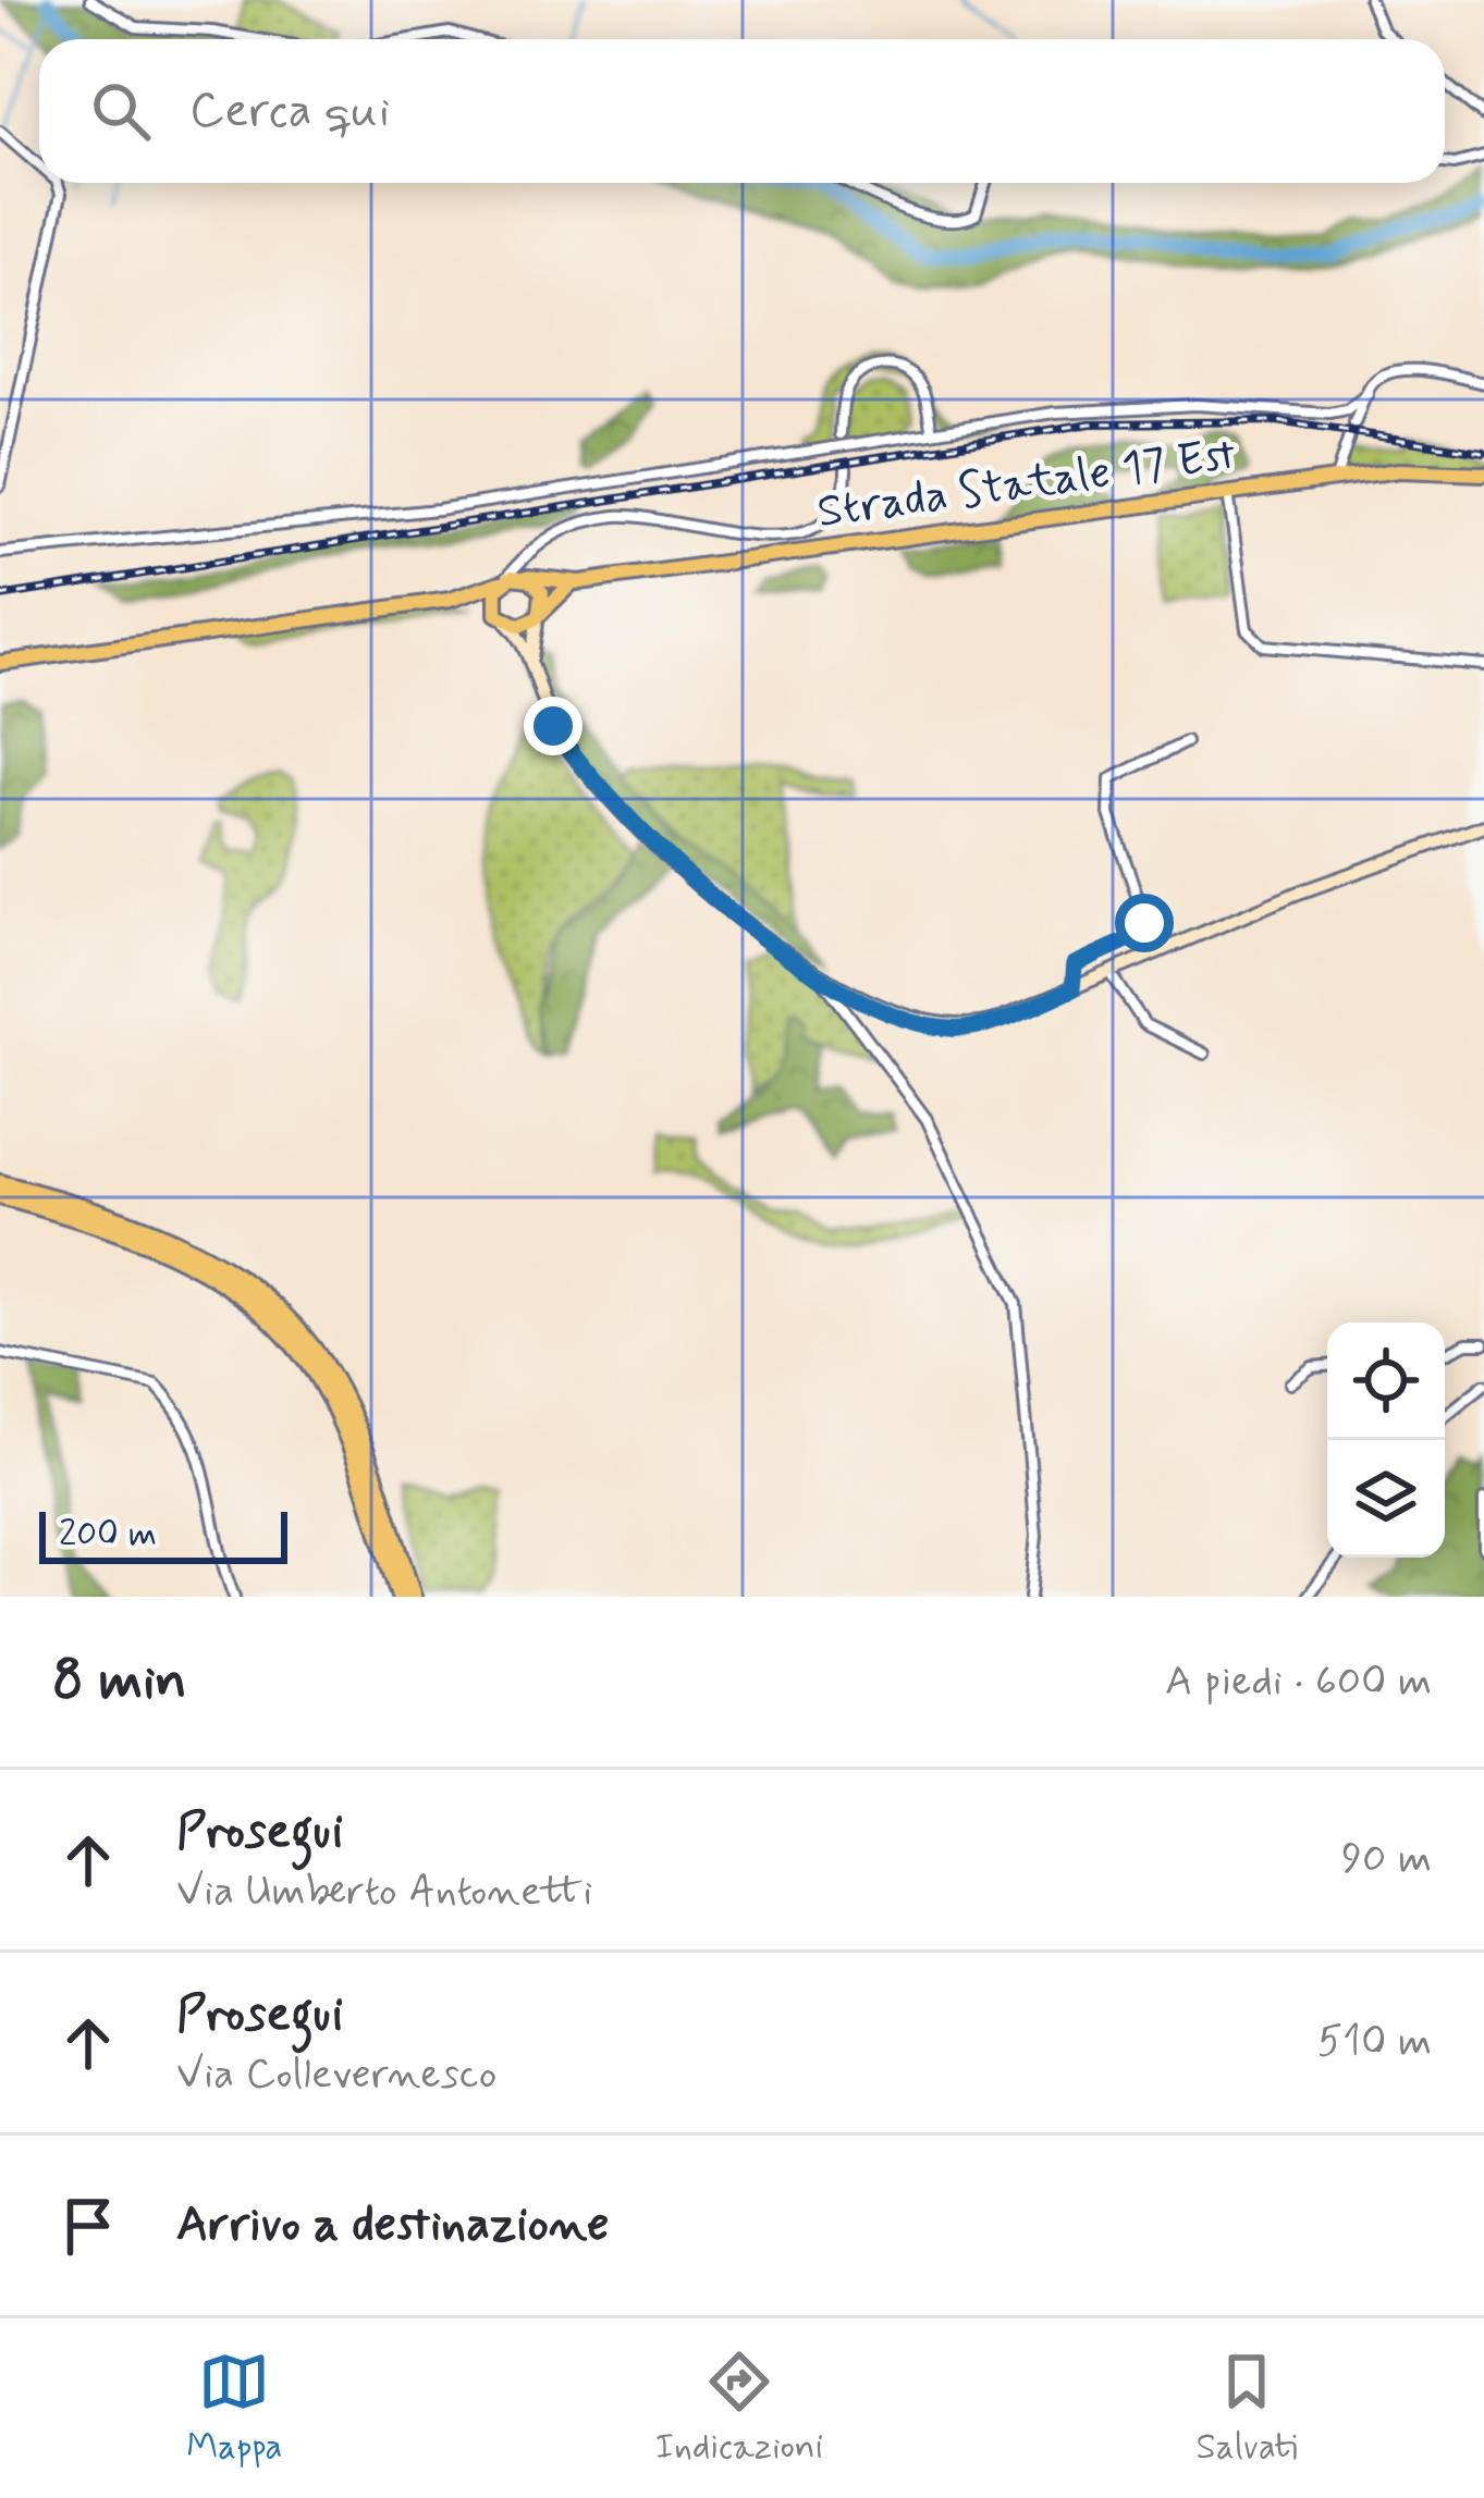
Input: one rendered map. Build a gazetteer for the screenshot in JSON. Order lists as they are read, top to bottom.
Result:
{
  "streets": {
    "main road": ["Strada Statale 17 Est"]
  },
  "scale_bar": "200 m",
  "page": {
    "search": "Cerca qui",
    "scale": "200 m",
    "heading": ["8 min", "A piedi · 600 m"],
    "list": [
      ["Prosegui", "Via Umberto Antonetti", "90 m"],
      ["Prosegui", "Via Collevernesco", "510 m"],
      "Arrivo a destinazione"
    ],
    "nav": ["Mappa", "Indicazioni", "Salvati"]
  }
}
